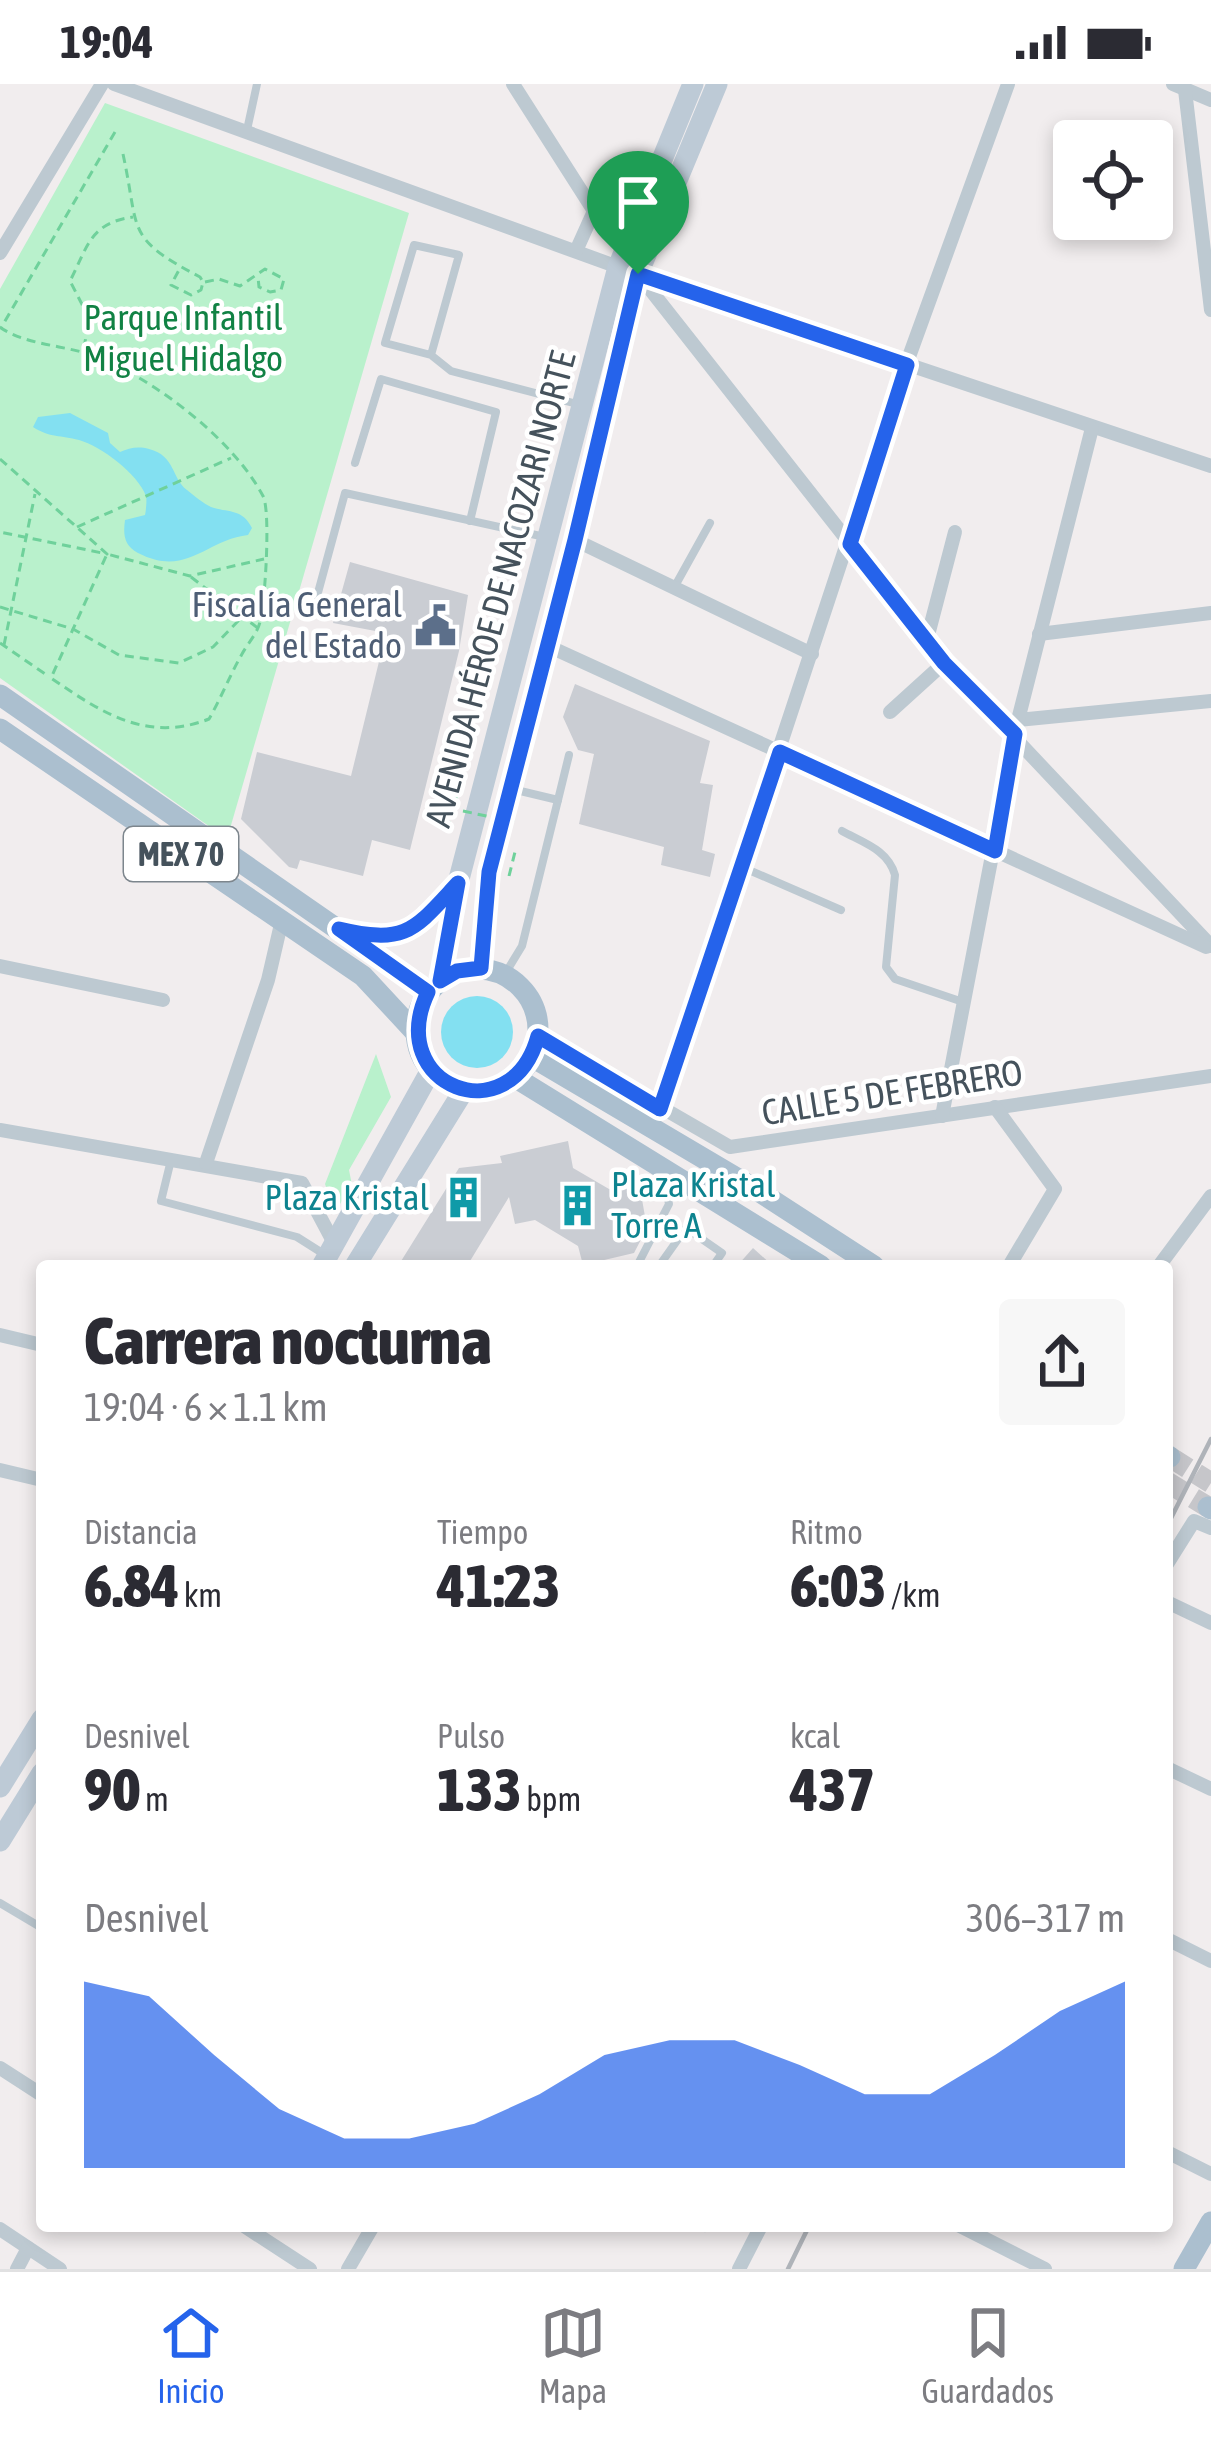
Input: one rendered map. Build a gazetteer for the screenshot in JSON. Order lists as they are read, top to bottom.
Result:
{
  "streets": {
    "main road": ["AVENIDA HÉROE DE NACOZARI NORTE", "MEX 70"],
    "street": ["CALLE 5 DE FEBRERO"]
  },
  "crossings": [
    ["AVENIDA HÉROE DE NACOZARI NORTE", "MEX 70"],
    ["AVENIDA HÉROE DE NACOZARI NORTE", "CALLE 5 DE FEBRERO"],
    ["MEX 70", "CALLE 5 DE FEBRERO"]
  ],
  "parks": ["Parque Infantil Miguel Hidalgo"],
  "places": {
    "public building": ["Fiscalía General del Estado"],
    "building": ["Plaza Kristal", "Plaza Kristal Torre A"]
  },
  "page": {
    "status": "19:04",
    "heading": ["Carrera nocturna", "19:04 · 6 × 1.1 km"],
    "stats": [
      ["Distancia", "6.84 km"],
      ["Tiempo", "41:23"],
      ["Ritmo", "6:03 /km"],
      ["Desnivel", "90 m"],
      ["Pulso", "133 bpm"],
      ["kcal", "437"]
    ],
    "chart": ["Desnivel", "306–317 m"],
    "tabs": ["Inicio", "Mapa", "Guardados"]
  }
}
